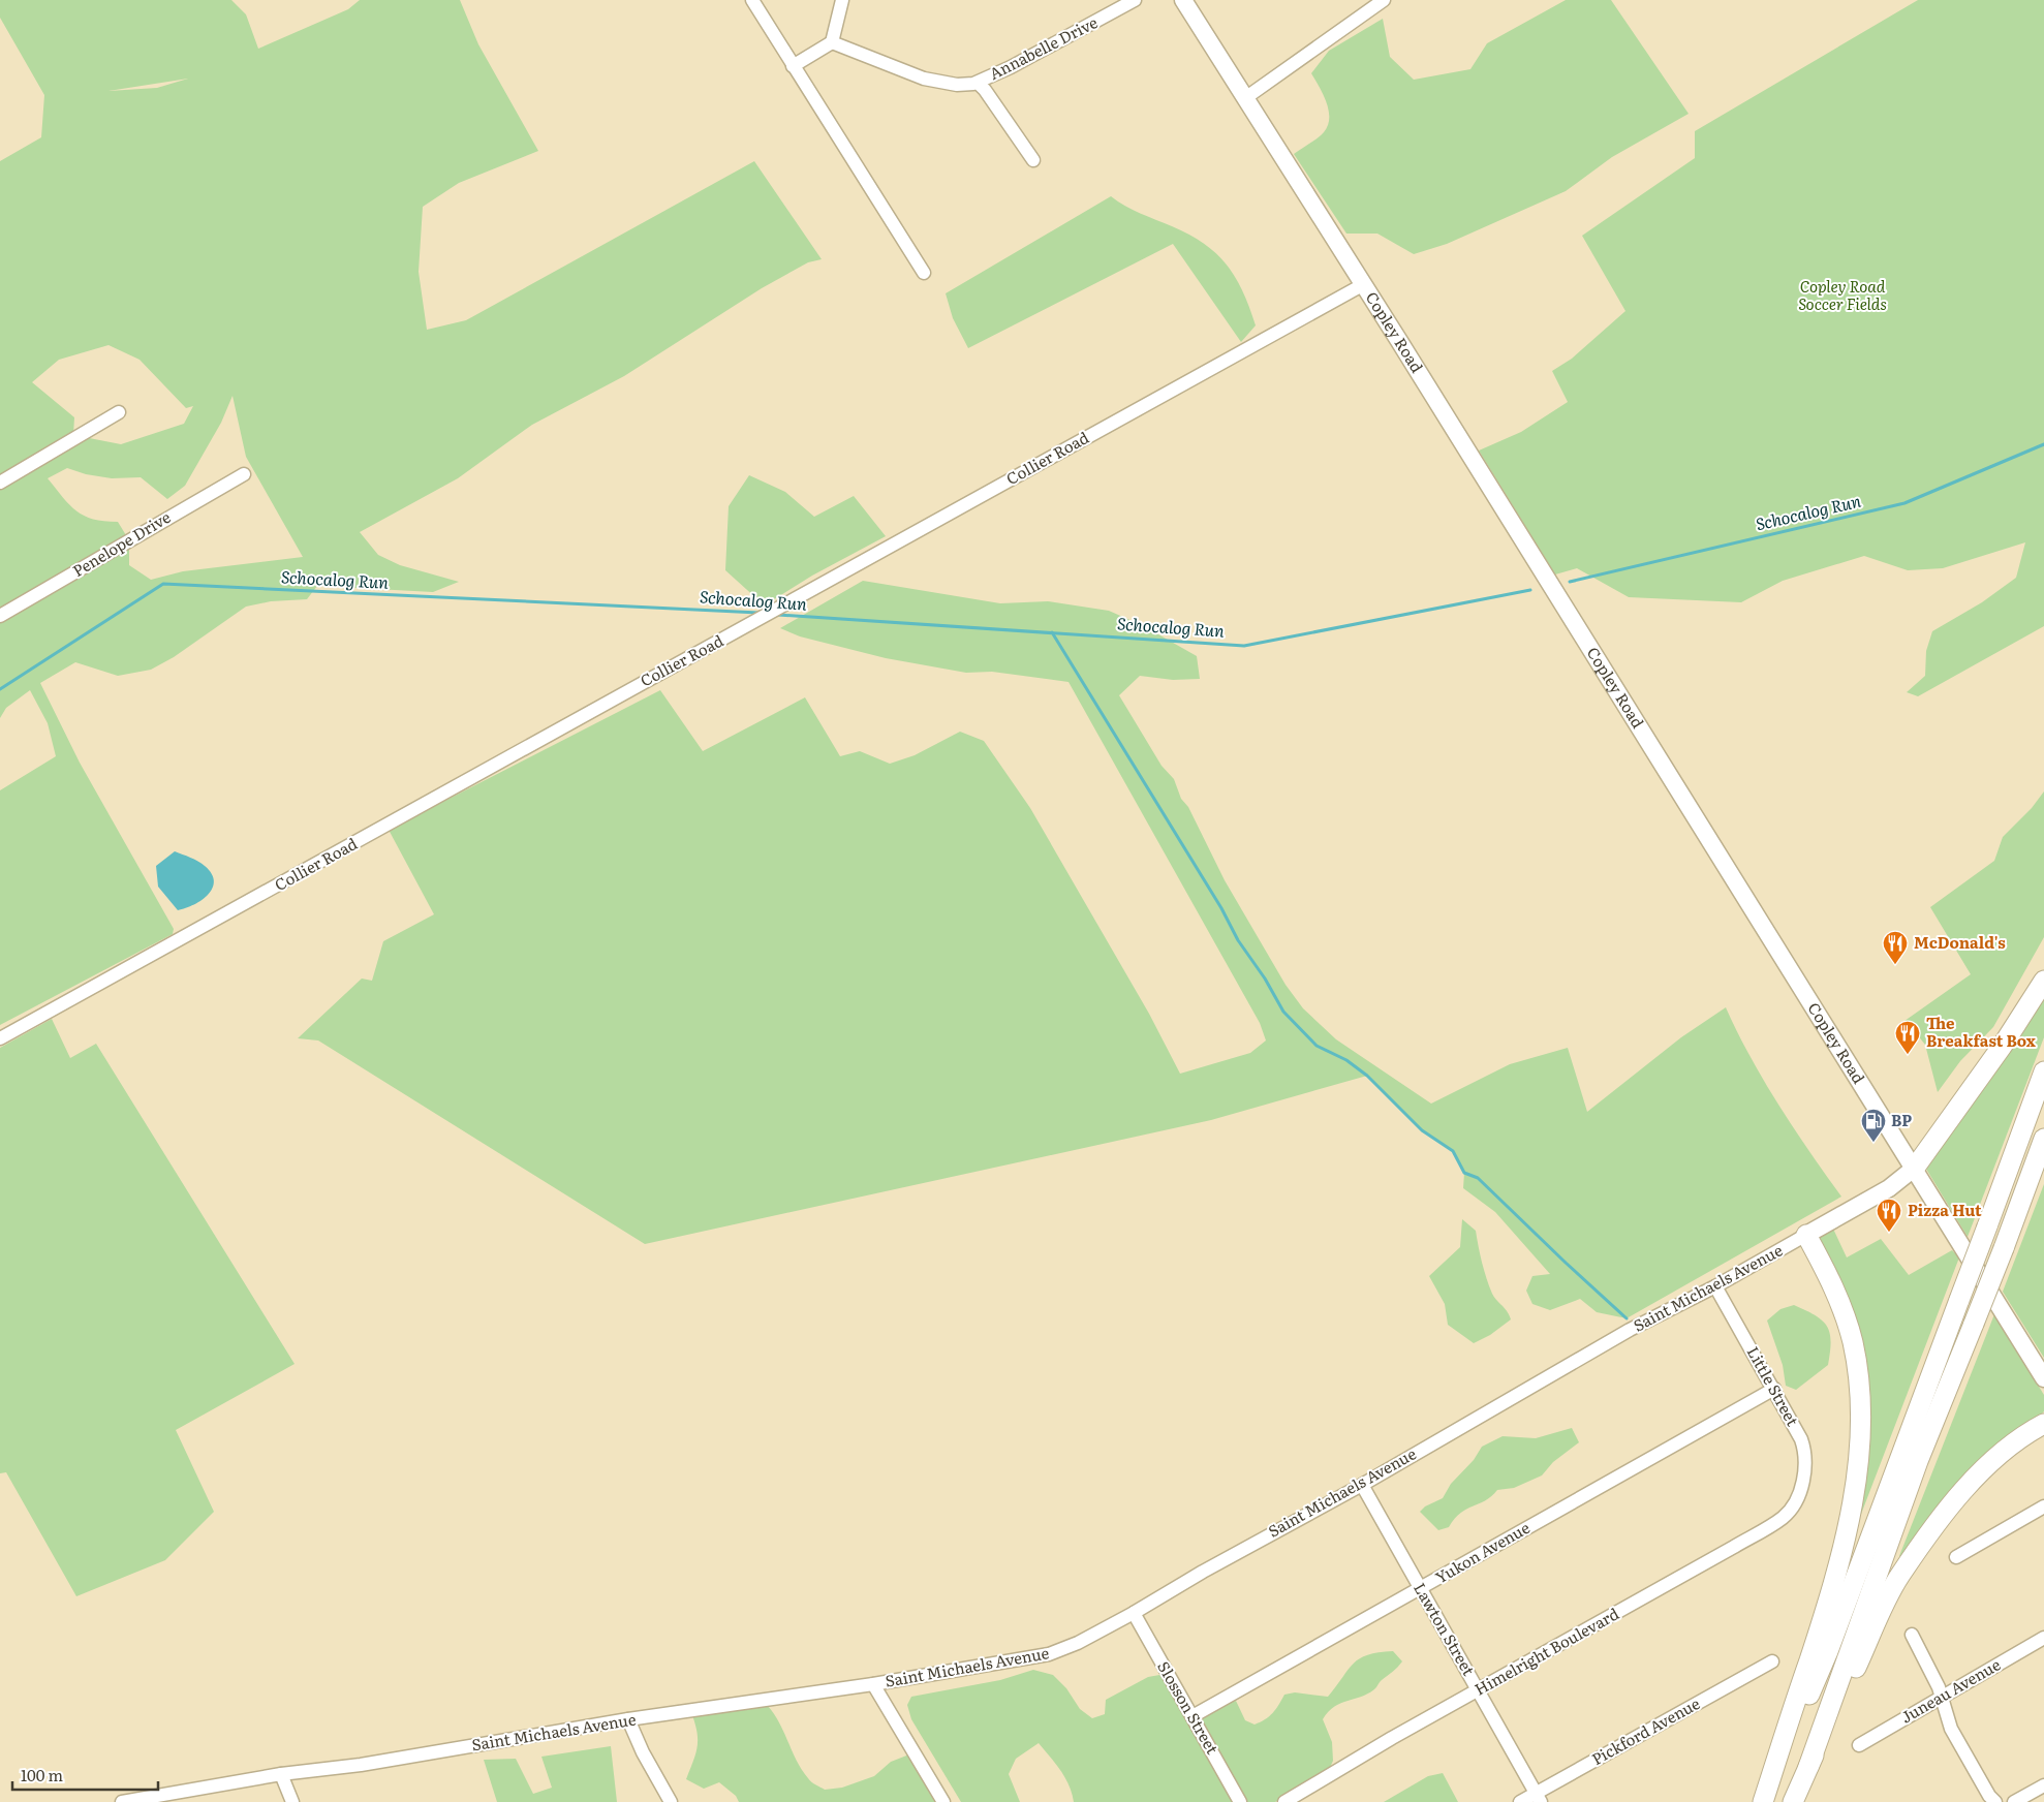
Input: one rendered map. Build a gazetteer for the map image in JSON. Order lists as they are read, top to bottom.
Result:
{
  "streets": {
    "main road": ["Copley Road"],
    "street": [
      "Annabelle Drive",
      "Collier Road",
      "Penelope Drive",
      "Saint Michaels Avenue",
      "Little Street",
      "Yukon Avenue",
      "Lawton Street",
      "Himelright Boulevard",
      "Juneau Avenue",
      "Slosson Street",
      "Pickford Avenue"
    ]
  },
  "crossings": [
    ["Copley Road", "Collier Road"],
    ["Saint Michaels Avenue", "Little Street"],
    ["Saint Michaels Avenue", "Lawton Street"],
    ["Saint Michaels Avenue", "Slosson Street"],
    ["Little Street", "Yukon Avenue"],
    ["Little Street", "Himelright Boulevard"],
    ["Yukon Avenue", "Lawton Street"],
    ["Yukon Avenue", "Slosson Street"],
    ["Lawton Street", "Himelright Boulevard"],
    ["Lawton Street", "Pickford Avenue"]
  ],
  "water": ["Schocalog Run"],
  "parks": ["Copley Road Soccer Fields"],
  "places": {
    "restaurant": ["McDonald's", "The Breakfast Box", "Pizza Hut"],
    "fuel station": ["BP"]
  },
  "scale_bar": "100 m"
}
